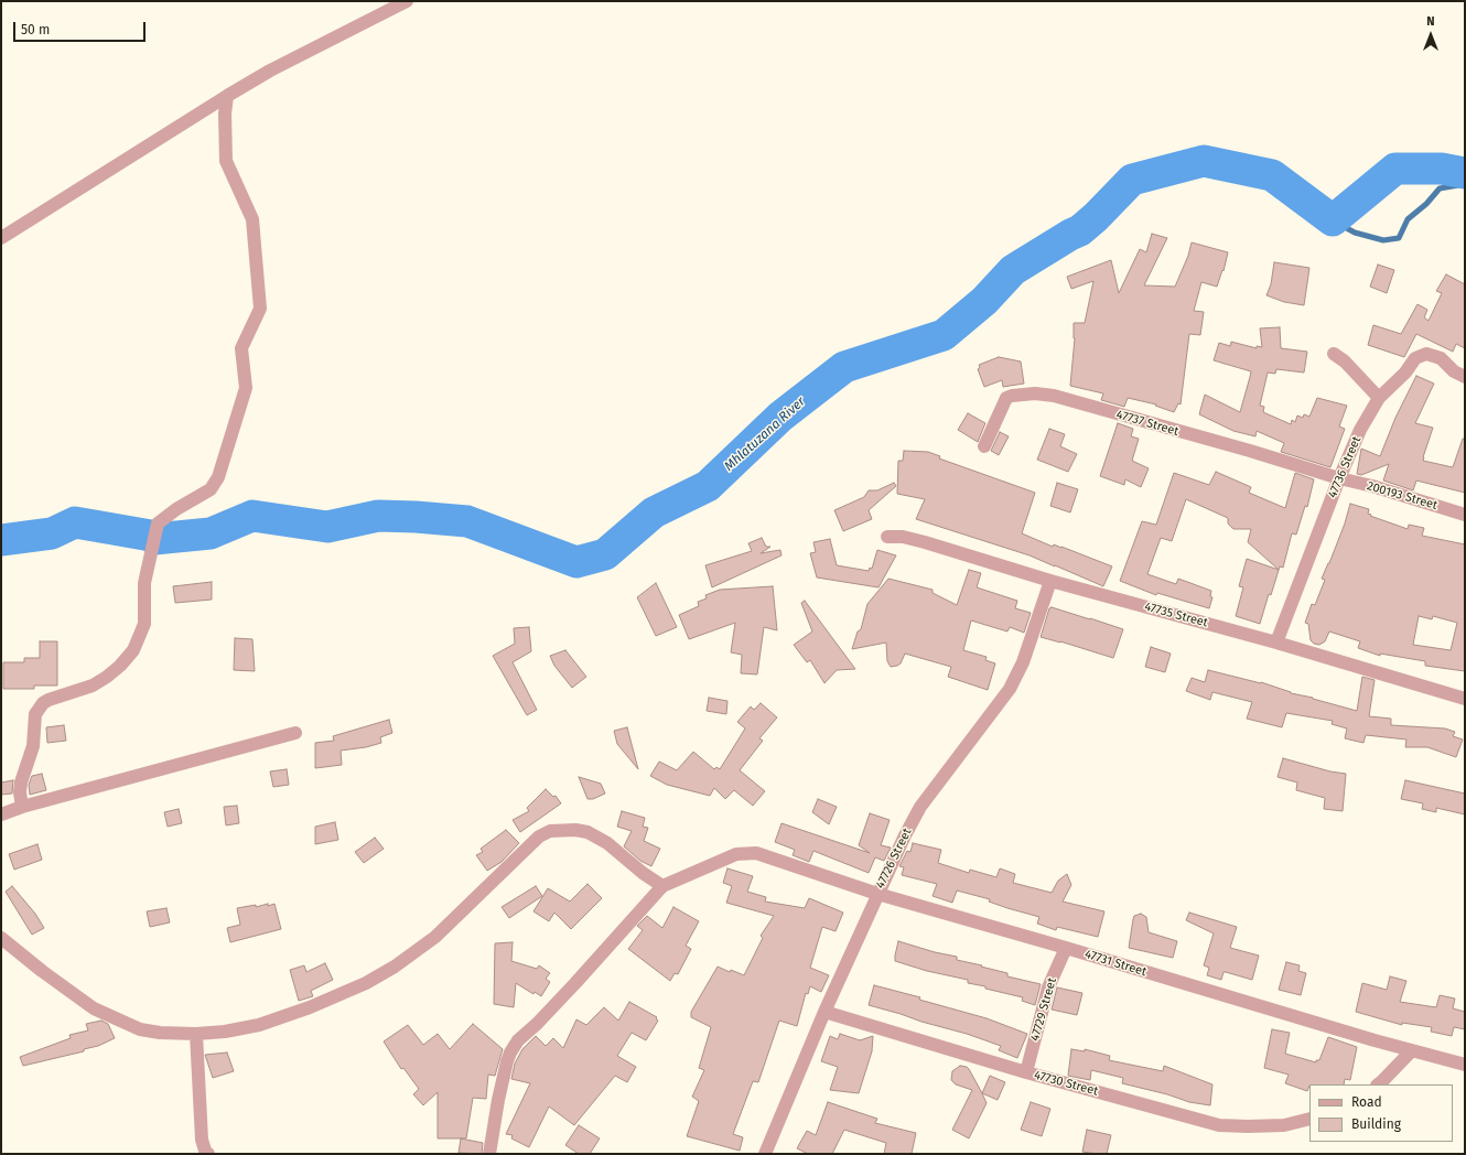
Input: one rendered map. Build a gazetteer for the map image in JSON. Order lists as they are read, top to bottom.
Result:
{
  "streets": {
    "street": [
      "47737 Street",
      "47736 Street",
      "200193 Street",
      "47735 Street",
      "47726 Street",
      "47731 Street",
      "47729 Street",
      "47730 Street"
    ]
  },
  "crossings": [
    ["47737 Street", "47736 Street"],
    ["47737 Street", "200193 Street"],
    ["47736 Street", "200193 Street"],
    ["47736 Street", "47735 Street"],
    ["47735 Street", "47726 Street"],
    ["47726 Street", "47731 Street"],
    ["47726 Street", "47730 Street"],
    ["47731 Street", "47729 Street"],
    ["47729 Street", "47730 Street"]
  ],
  "water": ["Mhlatuzana River"],
  "legend": ["Road", "Building"],
  "scale_bar": "50 m",
  "north": "top"
}
